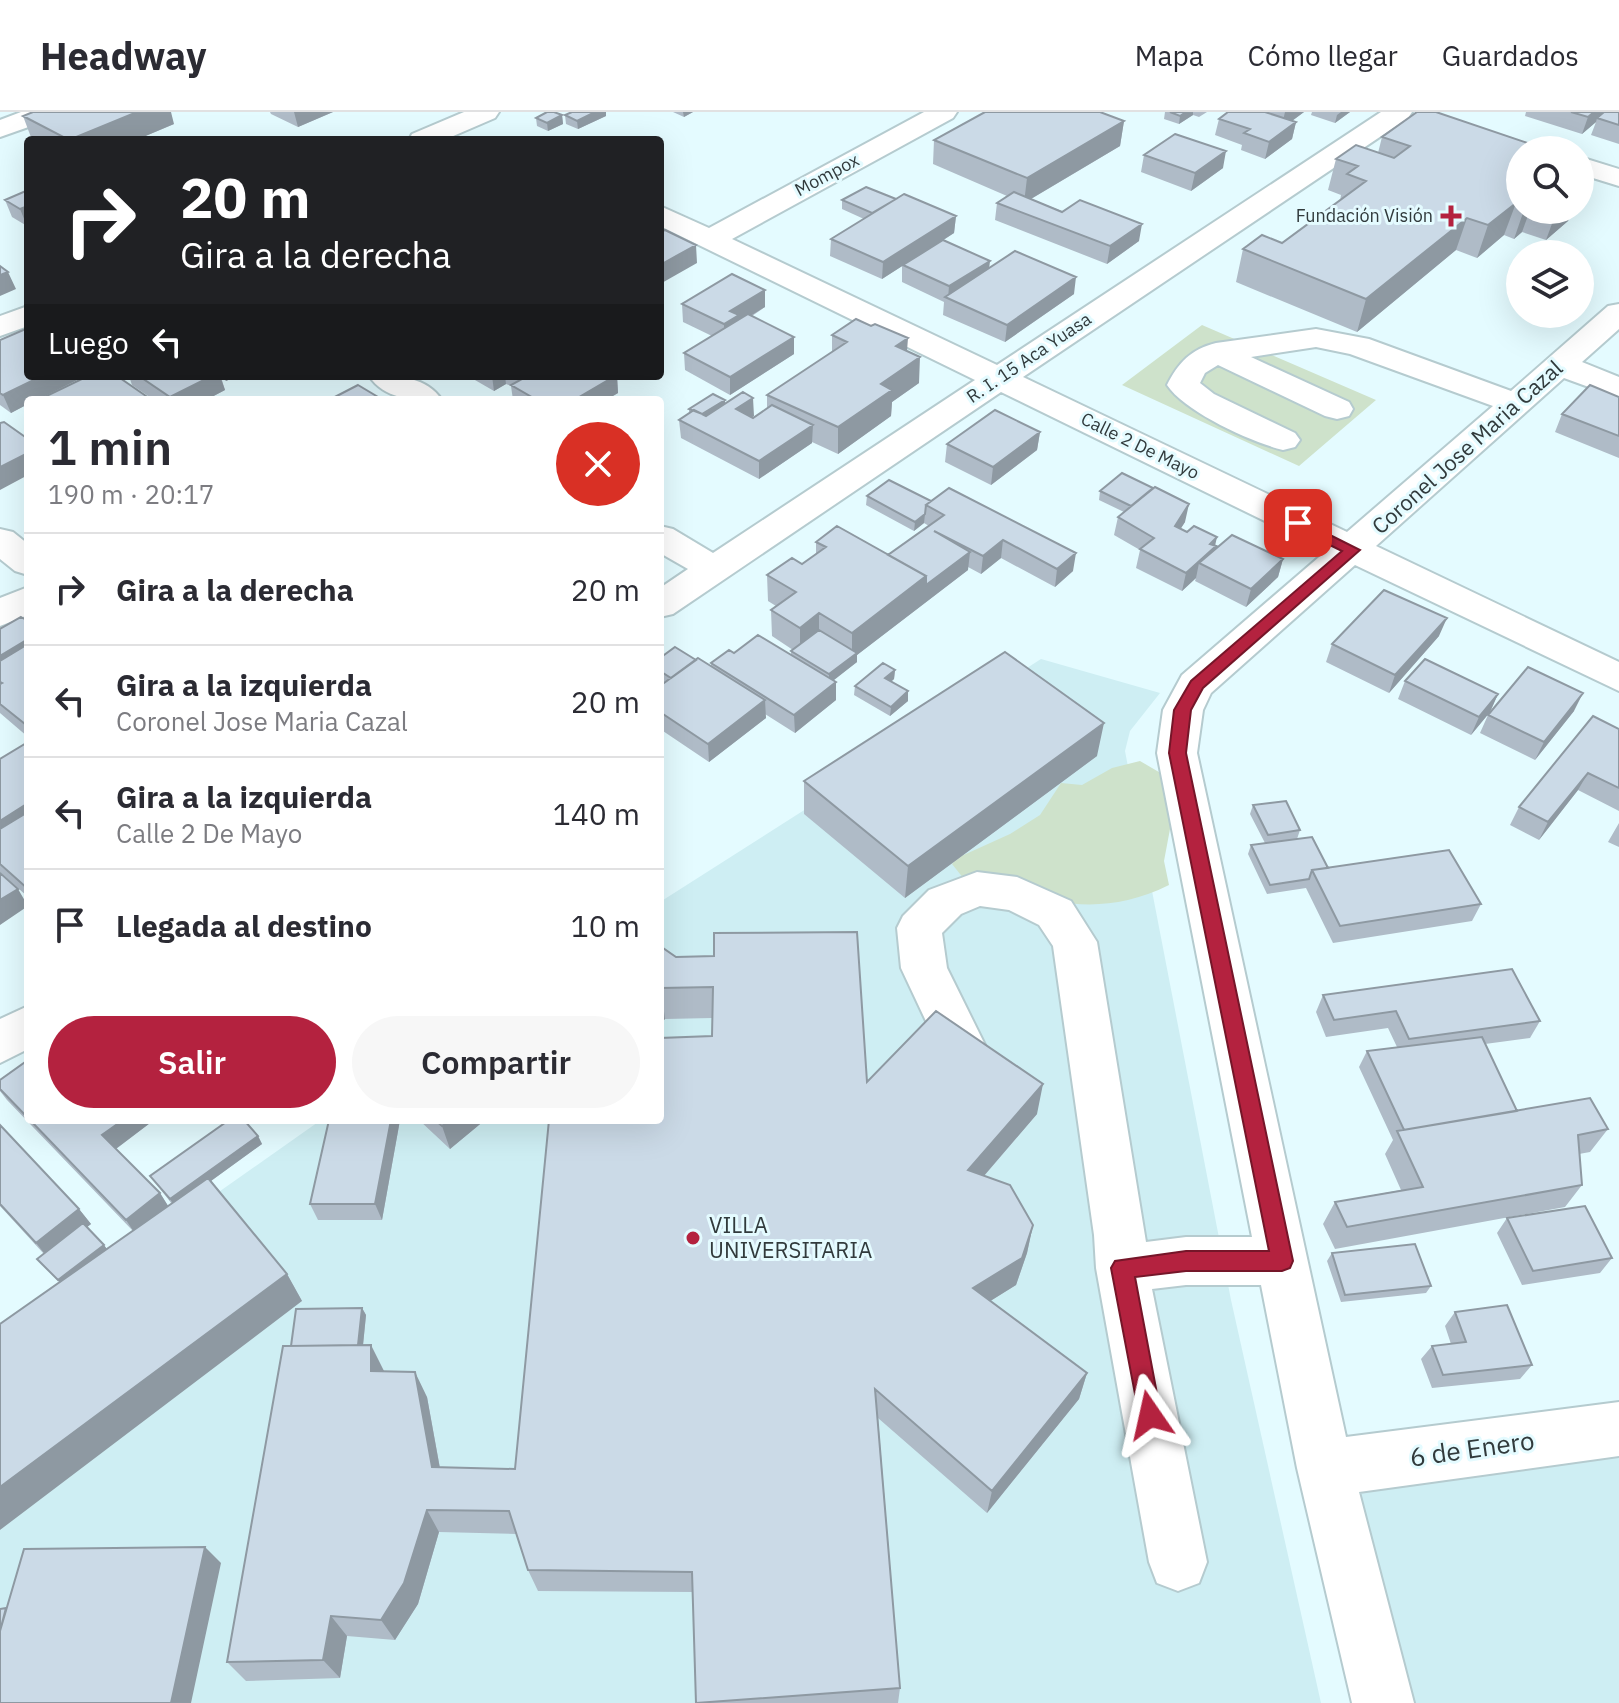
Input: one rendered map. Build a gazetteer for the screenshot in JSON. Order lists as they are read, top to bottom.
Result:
{
  "streets": {
    "street": [
      "Mompox",
      "R. I. 15 Aca Yuasa",
      "Calle 2 De Mayo",
      "Coronel Jose Maria Cazal",
      "6 de Enero"
    ]
  },
  "crossings": [
    ["Mompox", "Calle 2 De Mayo"],
    ["R. I. 15 Aca Yuasa", "Calle 2 De Mayo"],
    ["Calle 2 De Mayo", "Coronel Jose Maria Cazal"],
    ["Coronel Jose Maria Cazal", "6 de Enero"]
  ],
  "places": {
    "health": ["Fundación Visión"],
    "other": ["VILLA UNIVERSITARIA"]
  },
  "page": {
    "header": "Headway",
    "nav": ["Mapa", "Cómo llegar", "Guardados"],
    "turn": ["20 m", "Gira a la derecha"],
    "then": "Luego",
    "heading": ["1 min", "190 m · 20:17"],
    "list": [
      {
        "name": "Gira a la derecha",
        "value": "20 m"
      },
      {
        "name": "Gira a la izquierda",
        "note": "Coronel Jose Maria Cazal",
        "value": "20 m"
      },
      {
        "name": "Gira a la izquierda",
        "note": "Calle 2 De Mayo",
        "value": "140 m"
      },
      {
        "name": "Llegada al destino",
        "value": "10 m"
      }
    ],
    "buttons": ["Salir", "Compartir"]
  }
}
